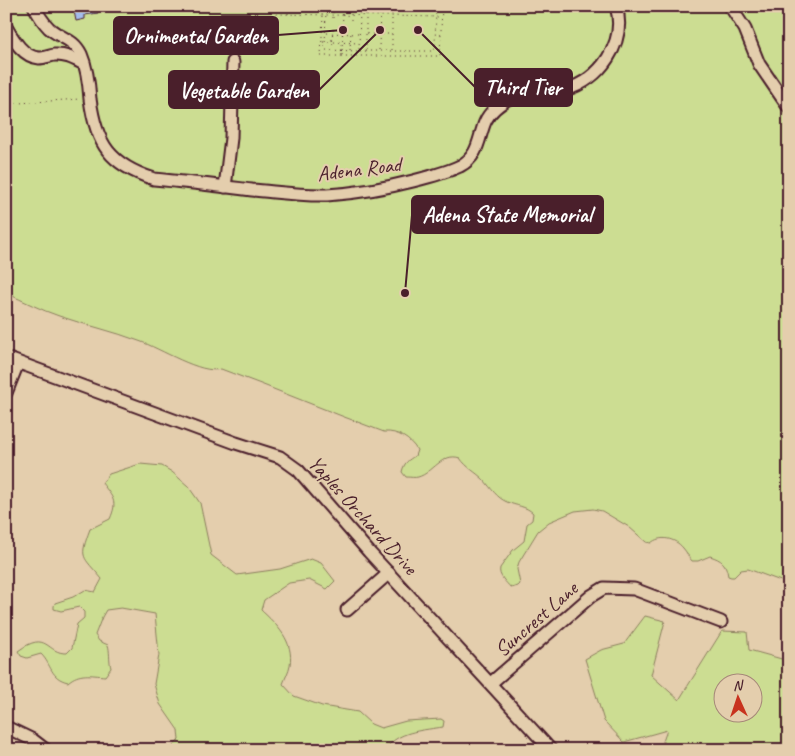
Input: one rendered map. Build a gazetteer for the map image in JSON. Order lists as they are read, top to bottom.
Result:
{
  "streets": {
    "street": ["Adena Road", "Yaples Orchard Drive", "Suncrest Lane"]
  },
  "crossings": [
    ["Yaples Orchard Drive", "Suncrest Lane"]
  ],
  "places": [
    "Ornimental Garden",
    "Vegetable Garden",
    "Third Tier",
    "Adena State Memorial"
  ],
  "north": "top"
}
